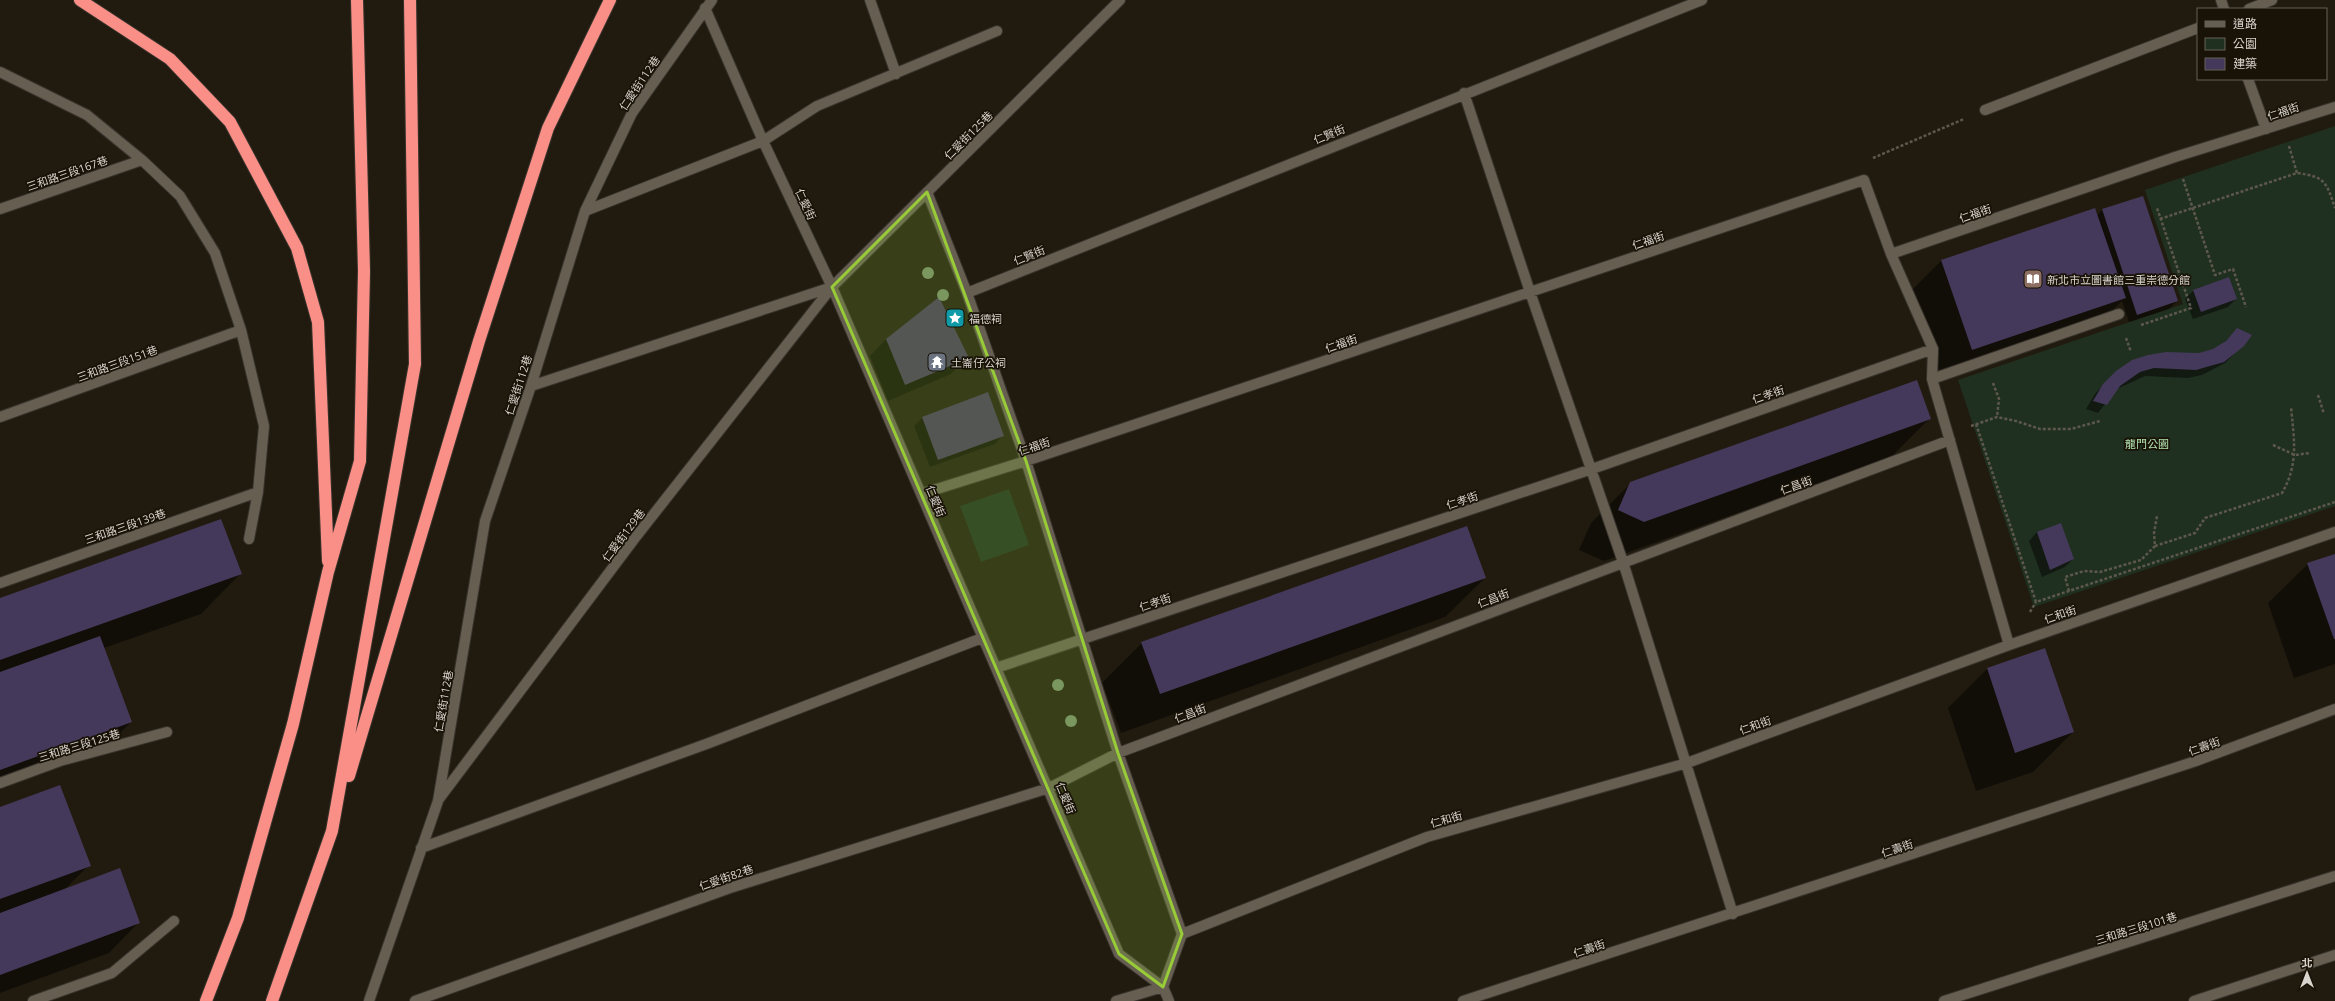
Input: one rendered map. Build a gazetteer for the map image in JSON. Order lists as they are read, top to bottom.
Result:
{
  "streets": {
    "street": [
      "仁愛街112巷",
      "仁福街",
      "仁賢街",
      "仁愛街125巷",
      "三和路三段167巷",
      "仁愛街",
      "三和路三段151巷",
      "仁孝街",
      "仁昌街",
      "三和路三段139巷",
      "仁愛街129巷",
      "仁和街",
      "三和路三段125巷",
      "仁壽街",
      "仁愛街82巷",
      "三和路三段101巷"
    ]
  },
  "crossings": [
    ["仁愛街112巷", "仁愛街"],
    ["仁愛街112巷", "仁愛街129巷"],
    ["仁福街", "仁愛街"],
    ["仁愛街125巷", "仁愛街"],
    ["仁愛街125巷", "仁愛街129巷"],
    ["仁愛街", "仁孝街"],
    ["仁愛街", "仁昌街"],
    ["仁愛街", "仁愛街129巷"],
    ["仁愛街", "仁愛街82巷"],
    ["仁昌街", "仁愛街82巷"]
  ],
  "parks": ["龍門公園"],
  "places": {
    "library": ["新北市立圖書館三重崇德分館"],
    "place": ["福德祠"],
    "temple": ["土崙仔公祠"]
  },
  "legend": ["道路", "公園", "建築"],
  "north": "top"
}
